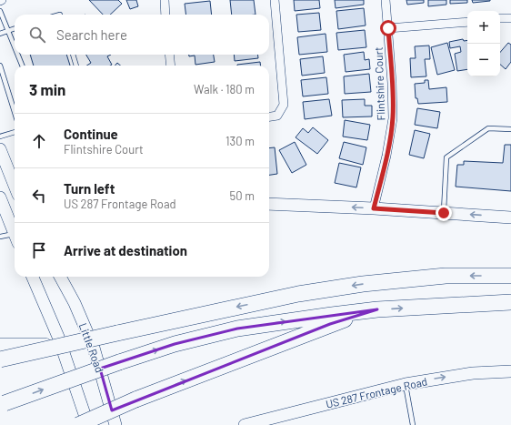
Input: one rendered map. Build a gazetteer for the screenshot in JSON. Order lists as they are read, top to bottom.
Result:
{
  "streets": {
    "main road": ["Little Road", "US 287 Frontage Road"],
    "street": ["Flintshire Court"]
  },
  "one_way": ["US 287 Frontage Road"],
  "page": {
    "map_buttons": ["+", "−"],
    "search": "Search here",
    "heading": ["3 min", "Walk · 180 m"],
    "list": [
      ["Continue", "Flintshire Court", "130 m"],
      ["Turn left", "US 287 Frontage Road", "50 m"],
      "Arrive at destination"
    ]
  }
}
